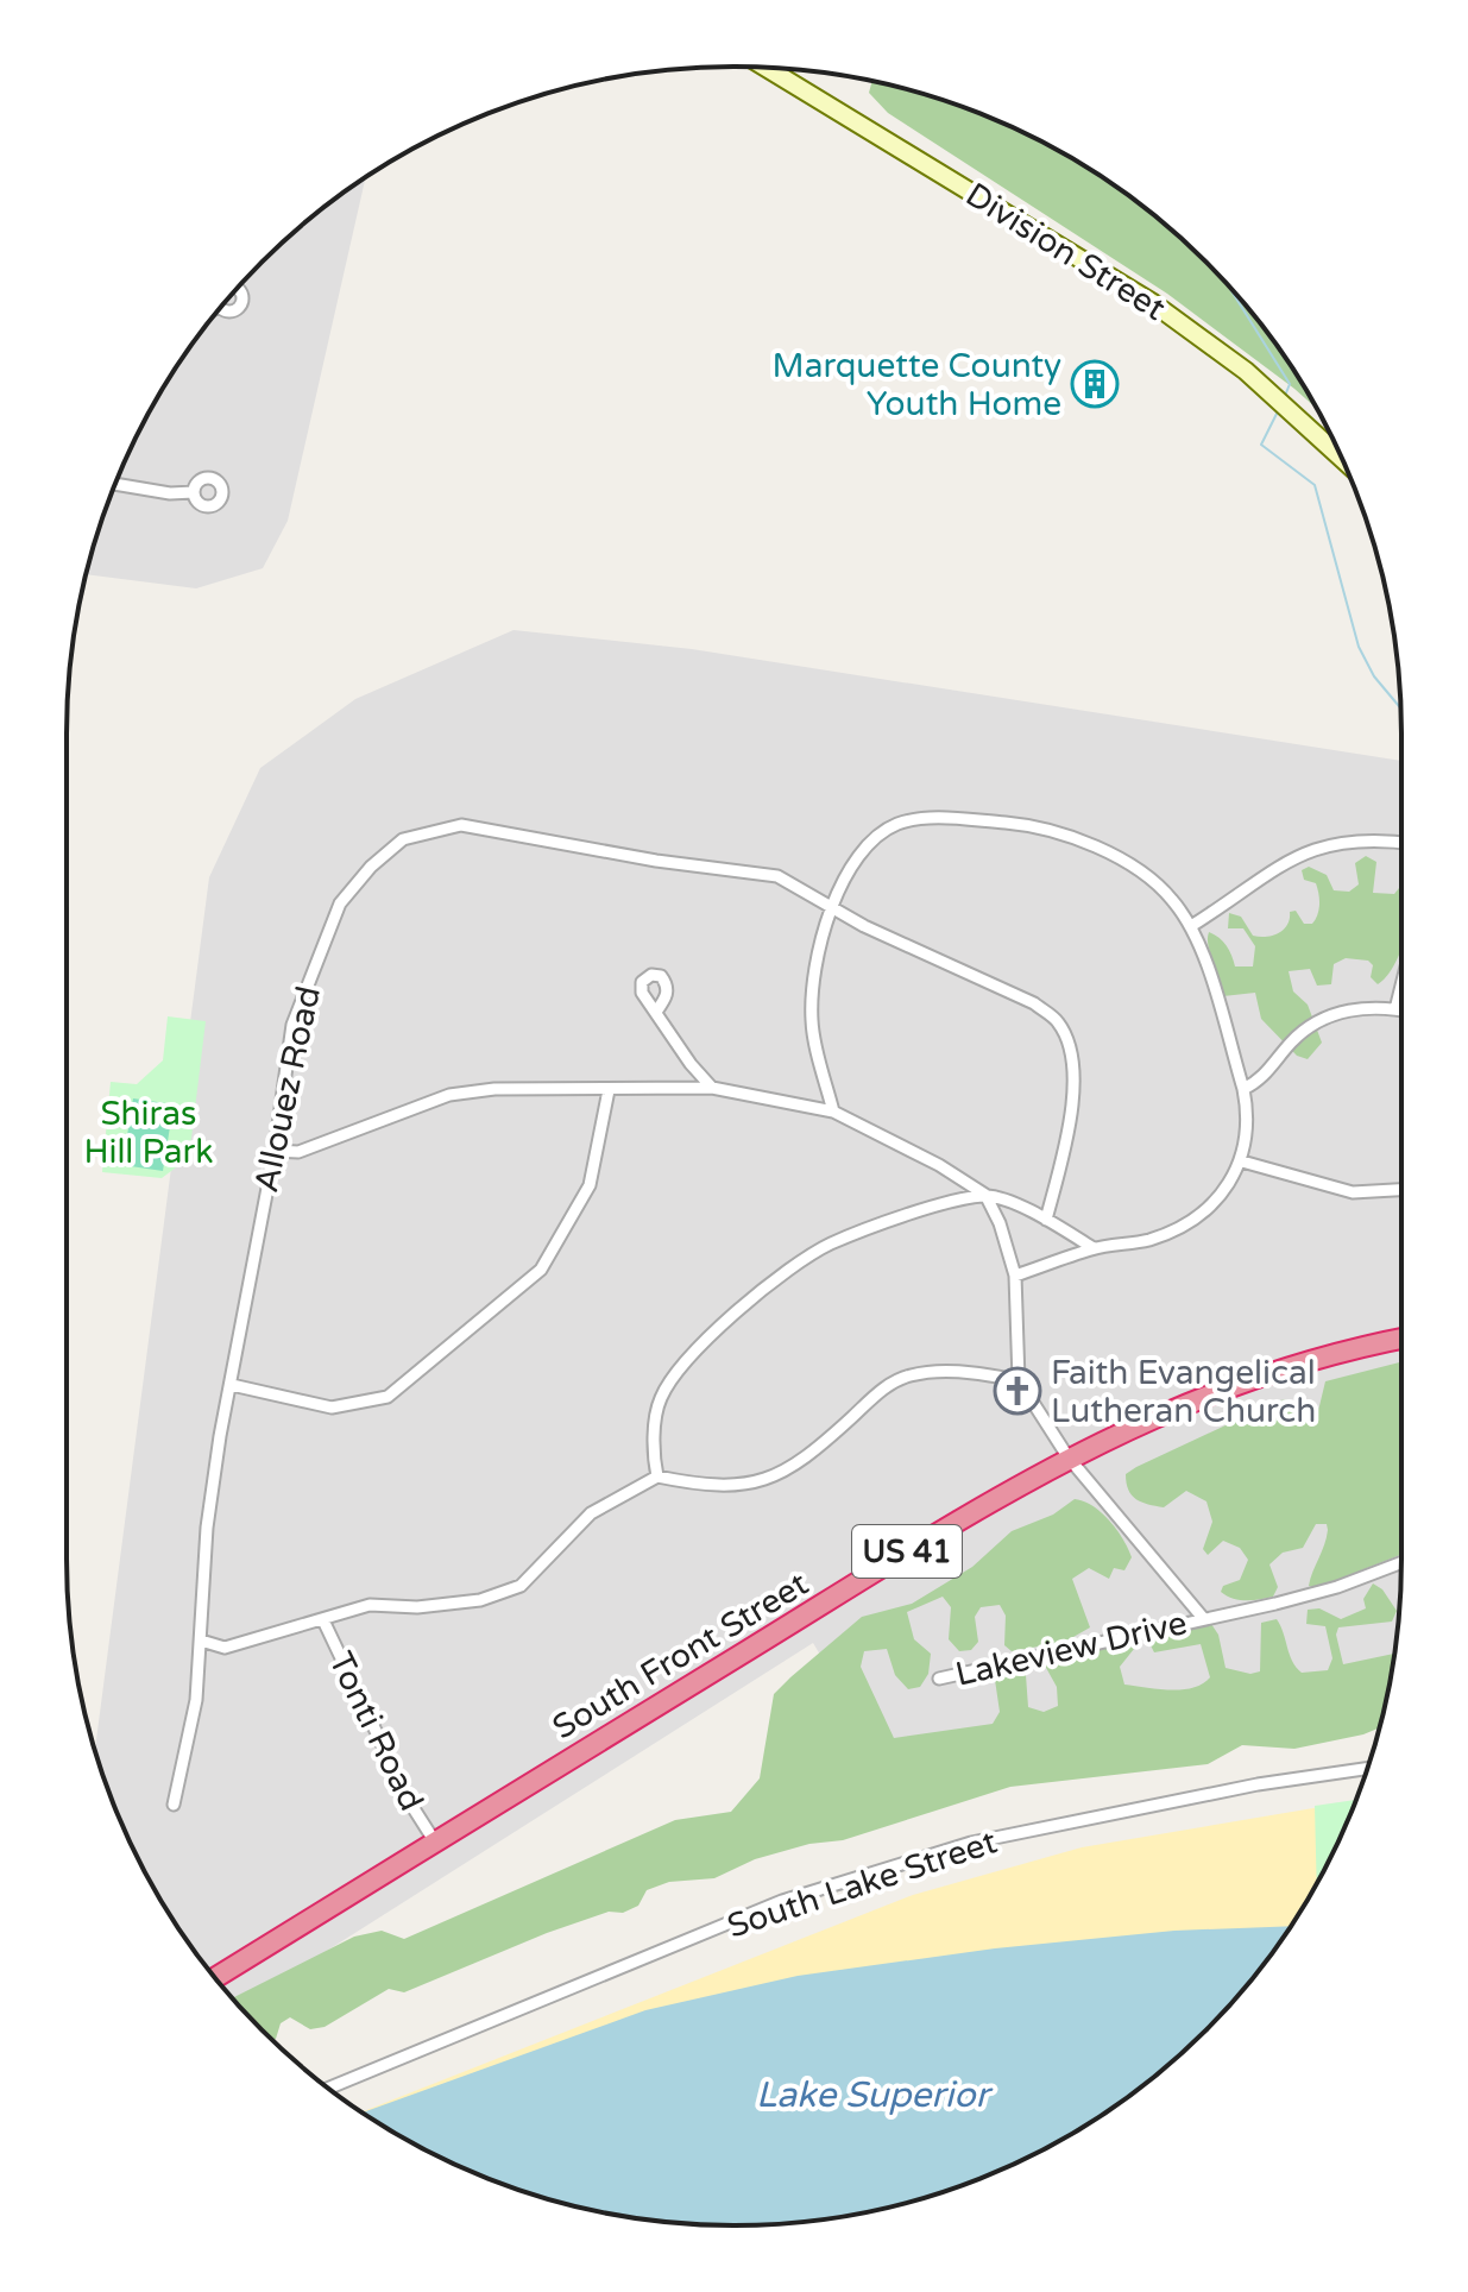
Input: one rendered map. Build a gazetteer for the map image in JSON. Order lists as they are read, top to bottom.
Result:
{
  "streets": {
    "highway": ["US 41", "South Front Street"],
    "street": [
      "Division Street",
      "Allouez Road",
      "Lakeview Drive",
      "Tonti Road",
      "South Lake Street"
    ]
  },
  "crossings": [
    ["South Front Street", "Tonti Road"]
  ],
  "water": ["Lake Superior"],
  "parks": ["Shiras Hill Park"],
  "places": {
    "building": ["Marquette County Youth Home"],
    "church": ["Faith Evangelical Lutheran Church"]
  }
}
